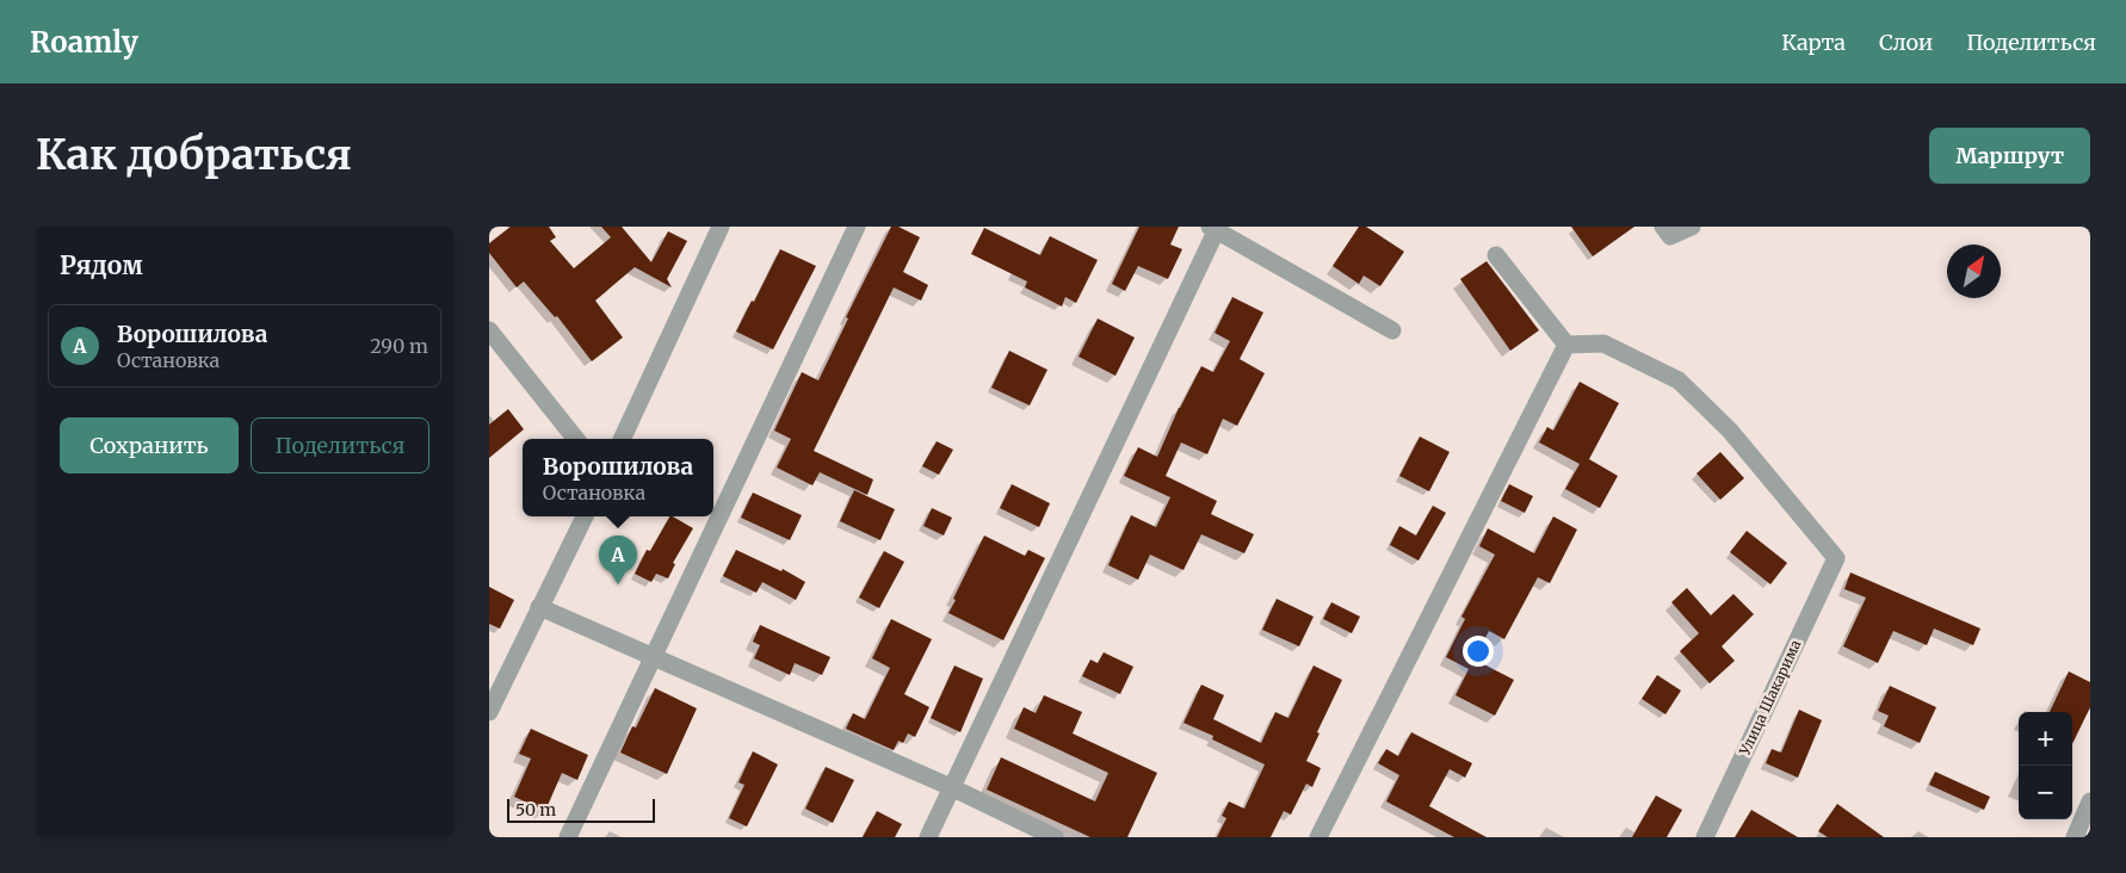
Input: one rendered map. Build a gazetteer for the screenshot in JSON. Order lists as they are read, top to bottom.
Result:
{
  "streets": {
    "street": ["Улица Шакарима"]
  },
  "scale_bar": "50 m",
  "north": "top right",
  "page": {
    "header": "Roamly",
    "nav": ["Карта", "Слои", "Поделиться"],
    "buttons": [
      "Маршрут",
      ["Сохранить", "Поделиться"]
    ],
    "title": "Как добраться",
    "heading": "Рядом",
    "list": [
      {
        "mark": "A",
        "name": "Ворошилова",
        "note": "Остановка",
        "value": "290 m"
      }
    ],
    "popup": ["Ворошилова", "Остановка"],
    "pins": "A",
    "map_buttons": ["+", "−"],
    "scale": "50 m"
  }
}
